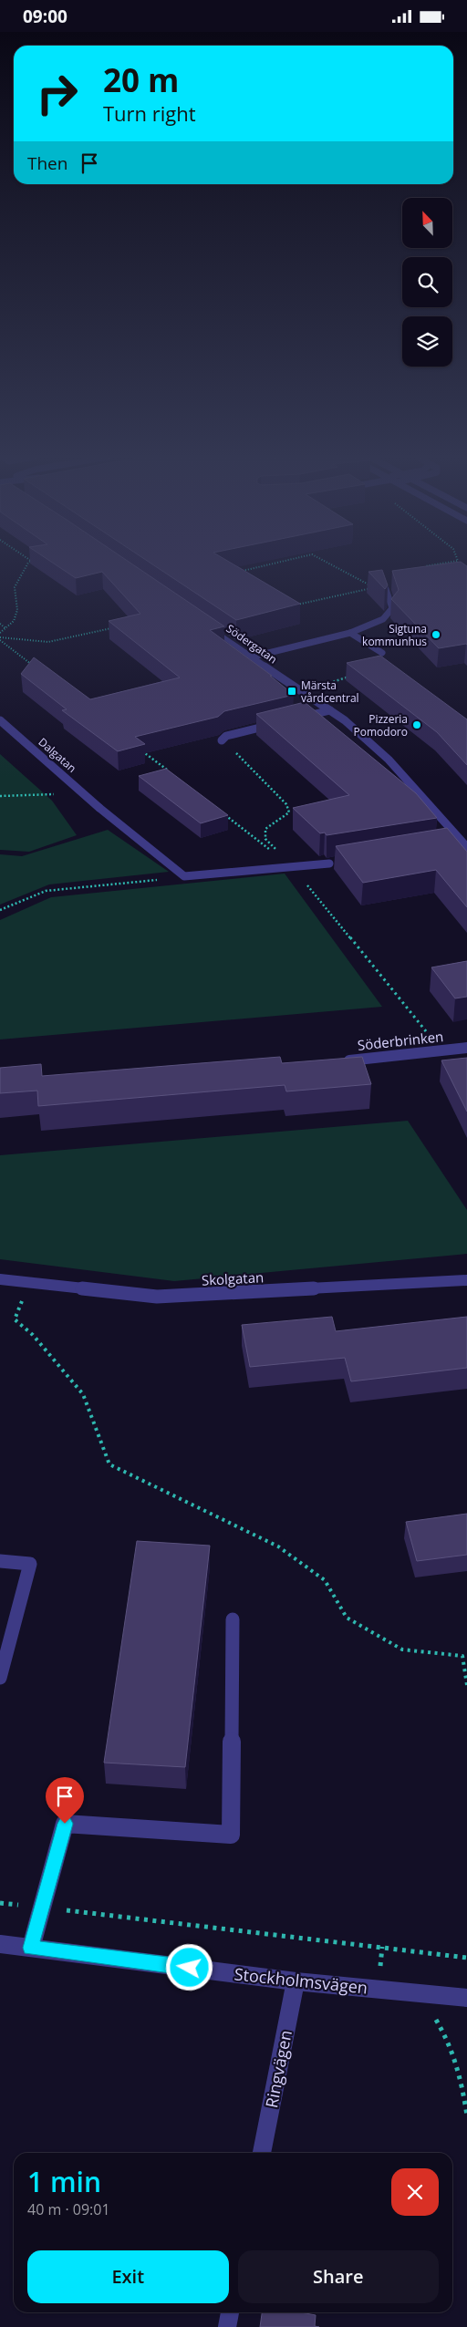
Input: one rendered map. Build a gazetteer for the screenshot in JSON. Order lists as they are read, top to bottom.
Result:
{
  "streets": {
    "street": [
      "Södergatan",
      "Dalgatan",
      "Söderbrinken",
      "Skolgatan",
      "Stockholmsvägen",
      "Ringvägen"
    ]
  },
  "crossings": [
    ["Stockholmsvägen", "Ringvägen"]
  ],
  "places": {
    "other": ["Sigtuna kommunhus", "Pizzeria Pomodoro"],
    "transit": ["Märsta vårdcentral"]
  },
  "north": "top left",
  "page": {
    "status": "09:00",
    "turn": ["20 m", "Turn right"],
    "then": "Then",
    "heading": ["1 min", "40 m · 09:01"],
    "buttons": ["Exit", "Share"]
  }
}
